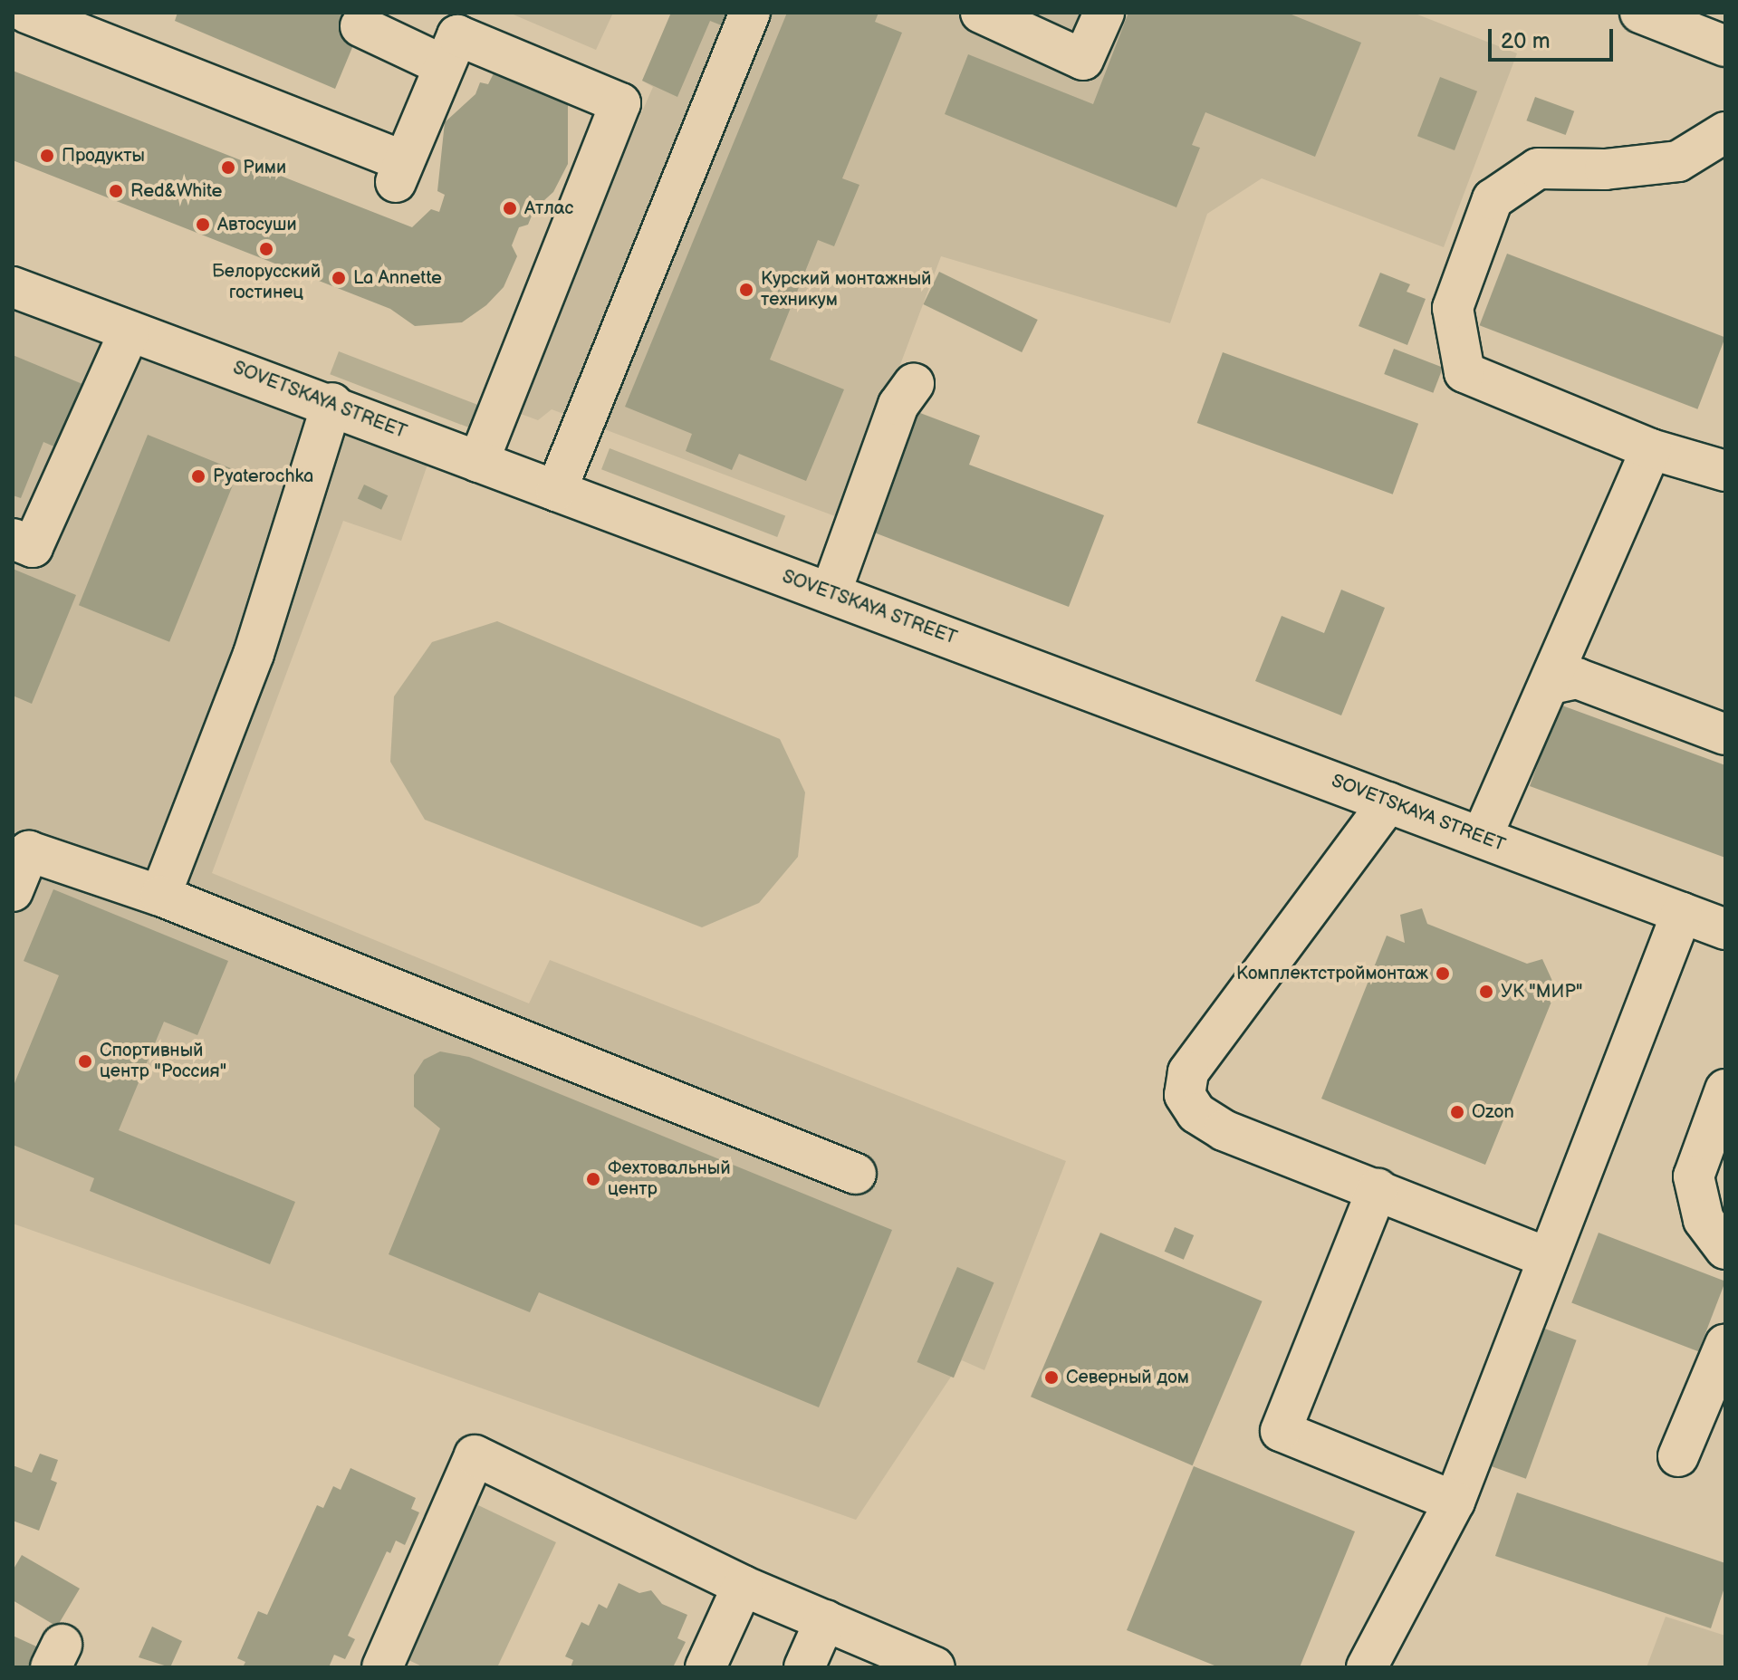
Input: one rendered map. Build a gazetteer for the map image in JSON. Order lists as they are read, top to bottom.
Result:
{
  "streets": {
    "street": ["SOVETSKAYA STREET"]
  },
  "places": [
    "Продукты",
    "Рими",
    "Red&White",
    "Атлас",
    "Автосуши",
    "Белорусский гостинец",
    "La Annette",
    "Курский монтажный техникум",
    "Pyaterochka",
    "Комплектстроймонтаж",
    "УК \"МИР\"",
    "Спортивный центр \"Россия\"",
    "Ozon",
    "Фехтовальный центр",
    "Северный дом"
  ],
  "scale_bar": "20 m"
}
